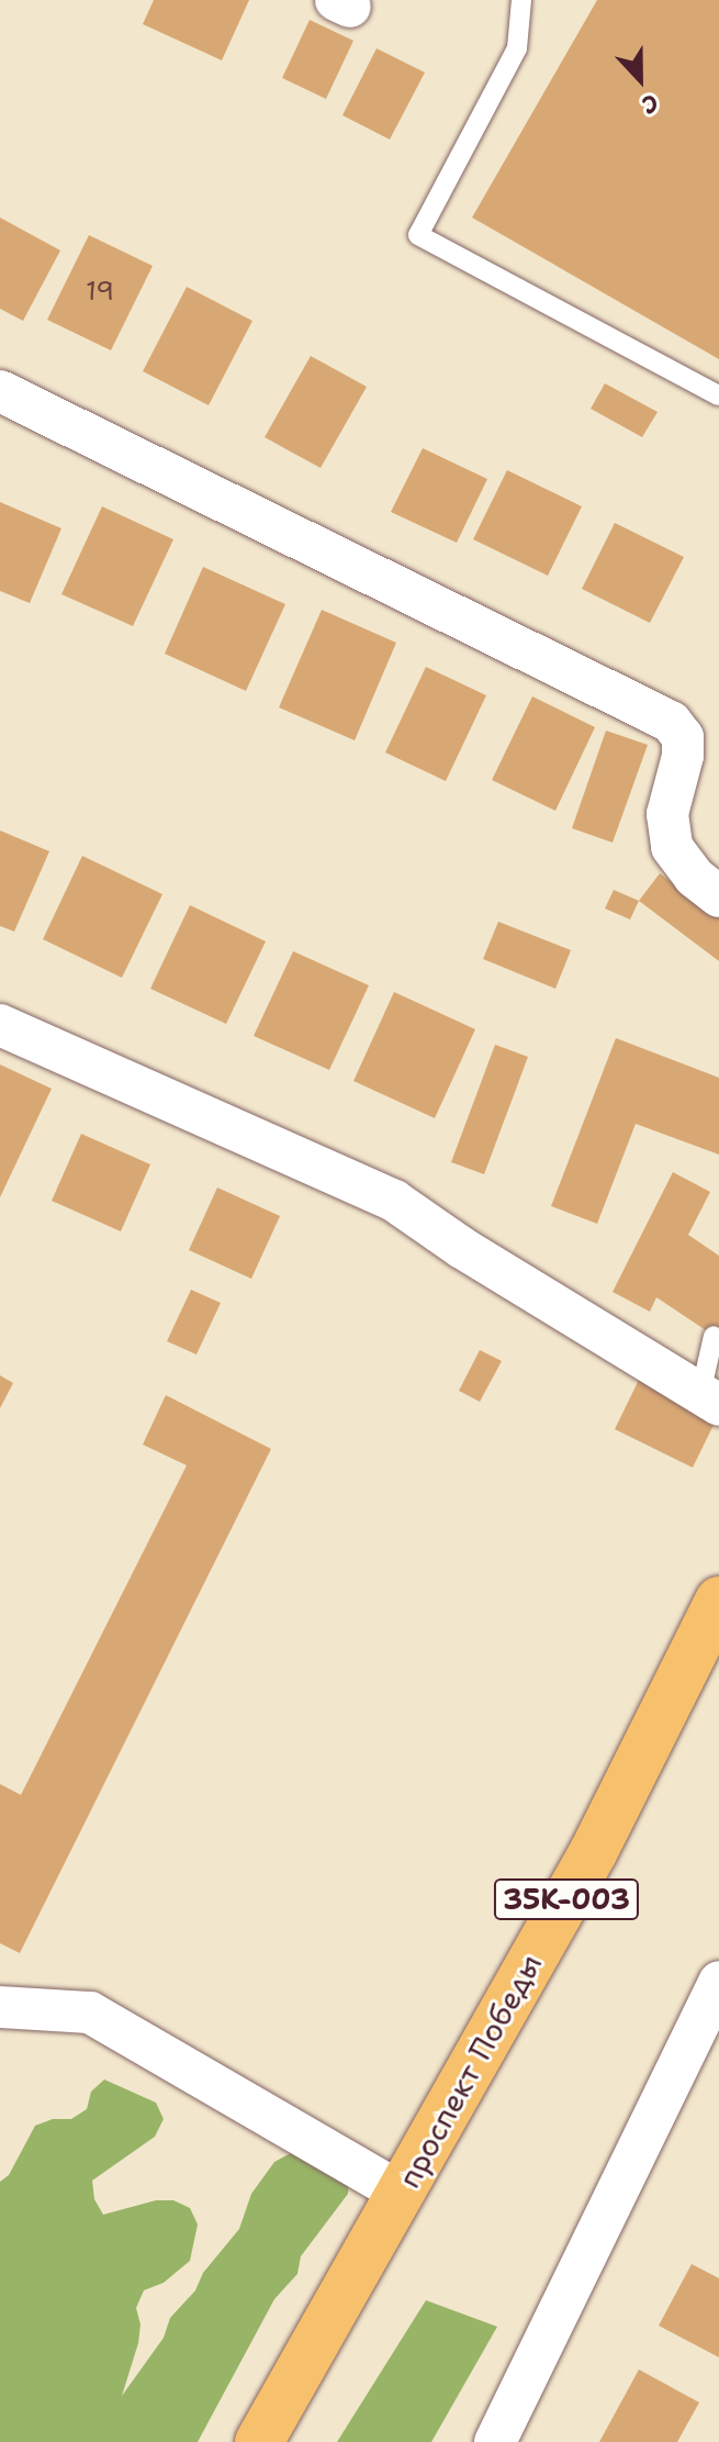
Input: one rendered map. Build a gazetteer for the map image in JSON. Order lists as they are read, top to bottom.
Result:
{
  "streets": {
    "main road": ["35К-003", "проспект Победы"]
  },
  "house_numbers": ["19"],
  "north": "bottom"
}
